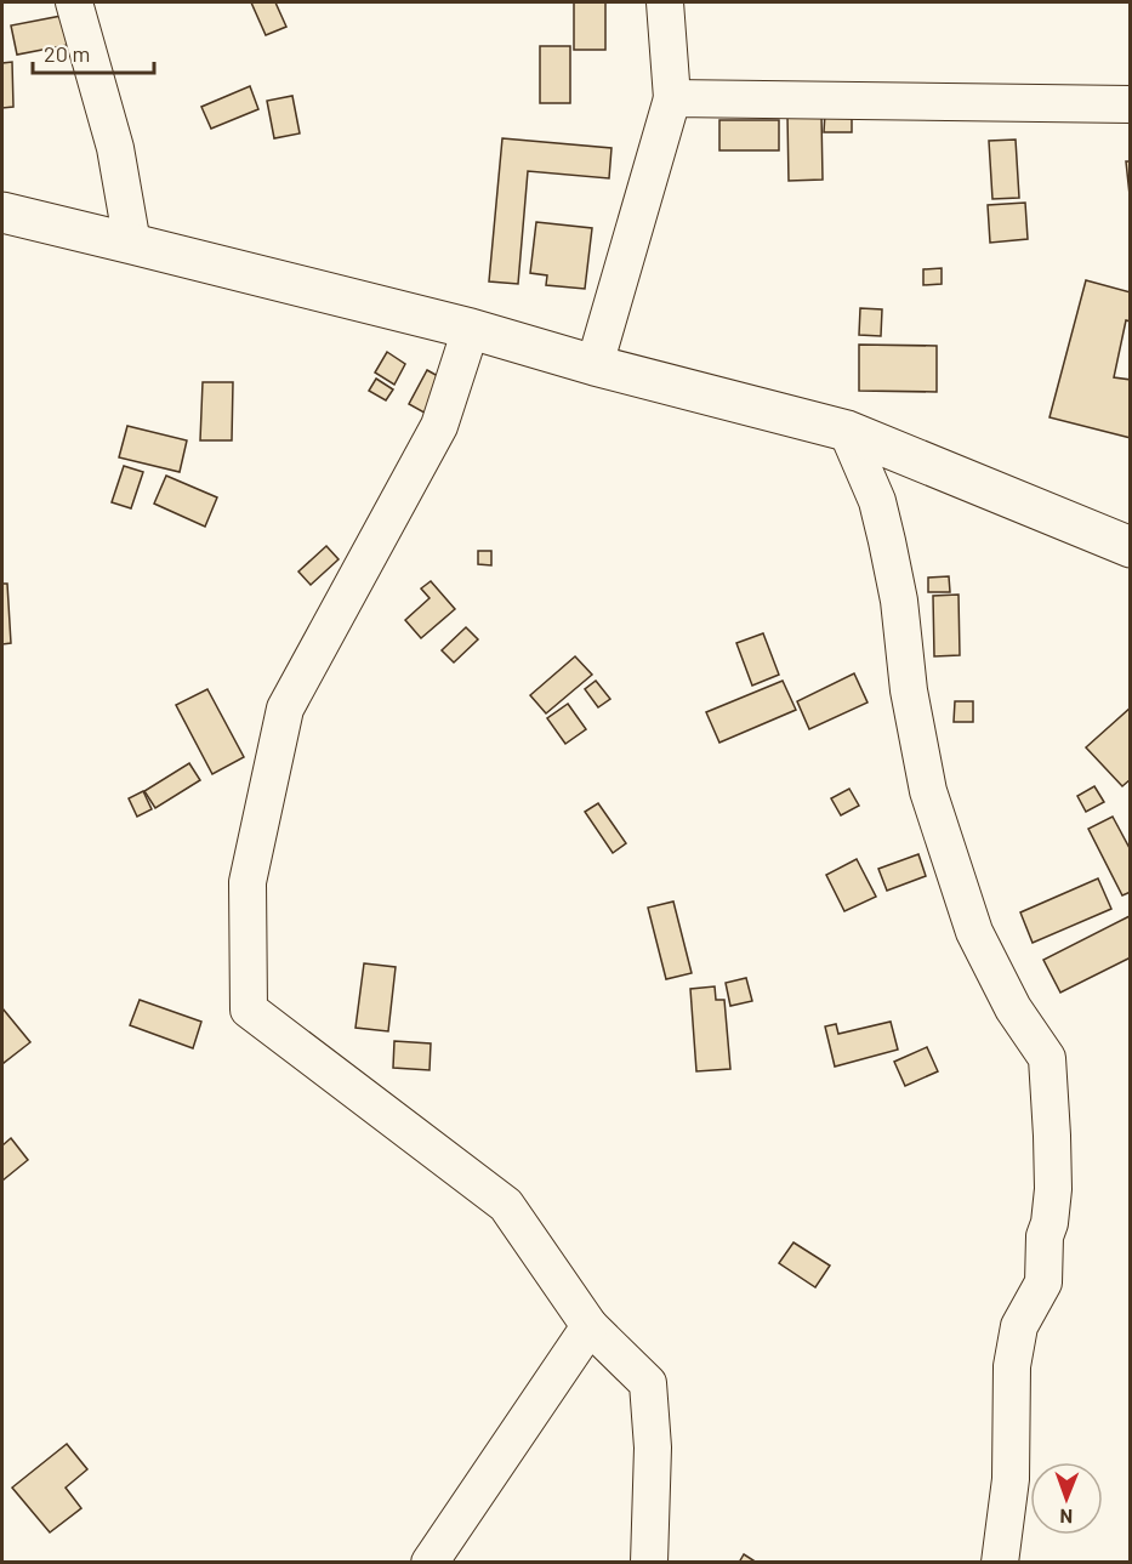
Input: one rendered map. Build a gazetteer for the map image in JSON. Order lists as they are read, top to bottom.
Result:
{
  "scale_bar": "20 m",
  "north": "bottom"
}
